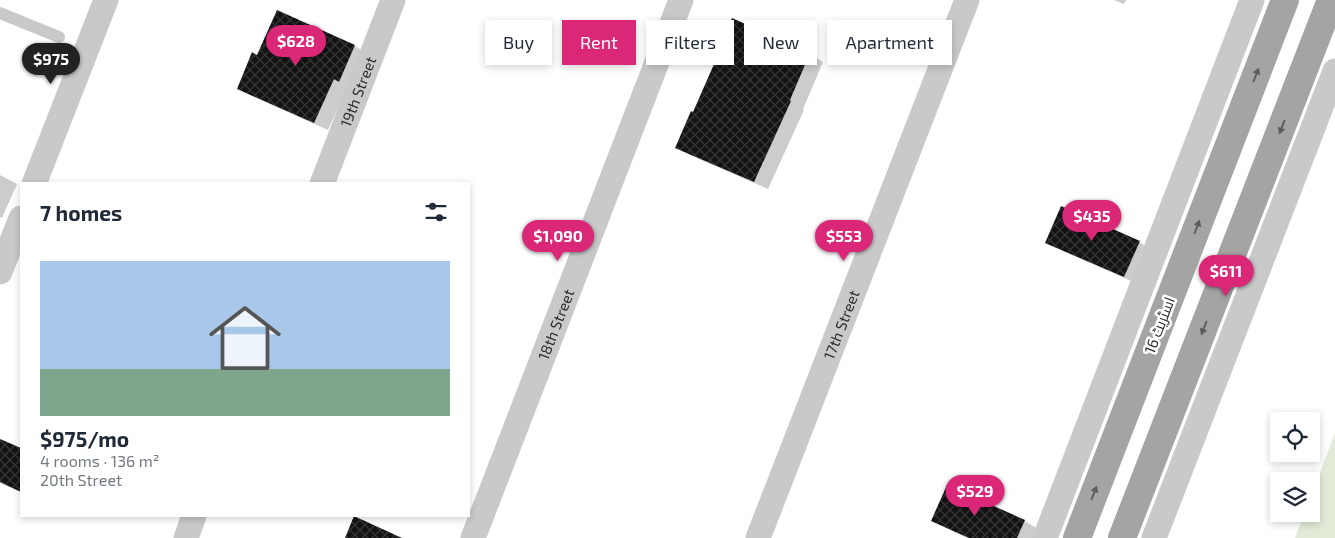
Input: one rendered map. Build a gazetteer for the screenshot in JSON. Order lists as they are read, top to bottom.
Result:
{
  "streets": {
    "main road": ["اسٹریٹ 16"],
    "street": ["19th Street", "18th Street", "17th Street"]
  },
  "page": {
    "chip": [
      "Buy",
      "Rent",
      "Filters",
      "New",
      "Apartment"
    ],
    "price": [
      "$628",
      "$975",
      "$435",
      "$1,090",
      "$553",
      "$611",
      "$529"
    ],
    "heading": "7 homes",
    "list": [
      {
        "name": "$975/mo",
        "note": "4 rooms · 136 m² · 20th Street"
      }
    ]
  }
}
